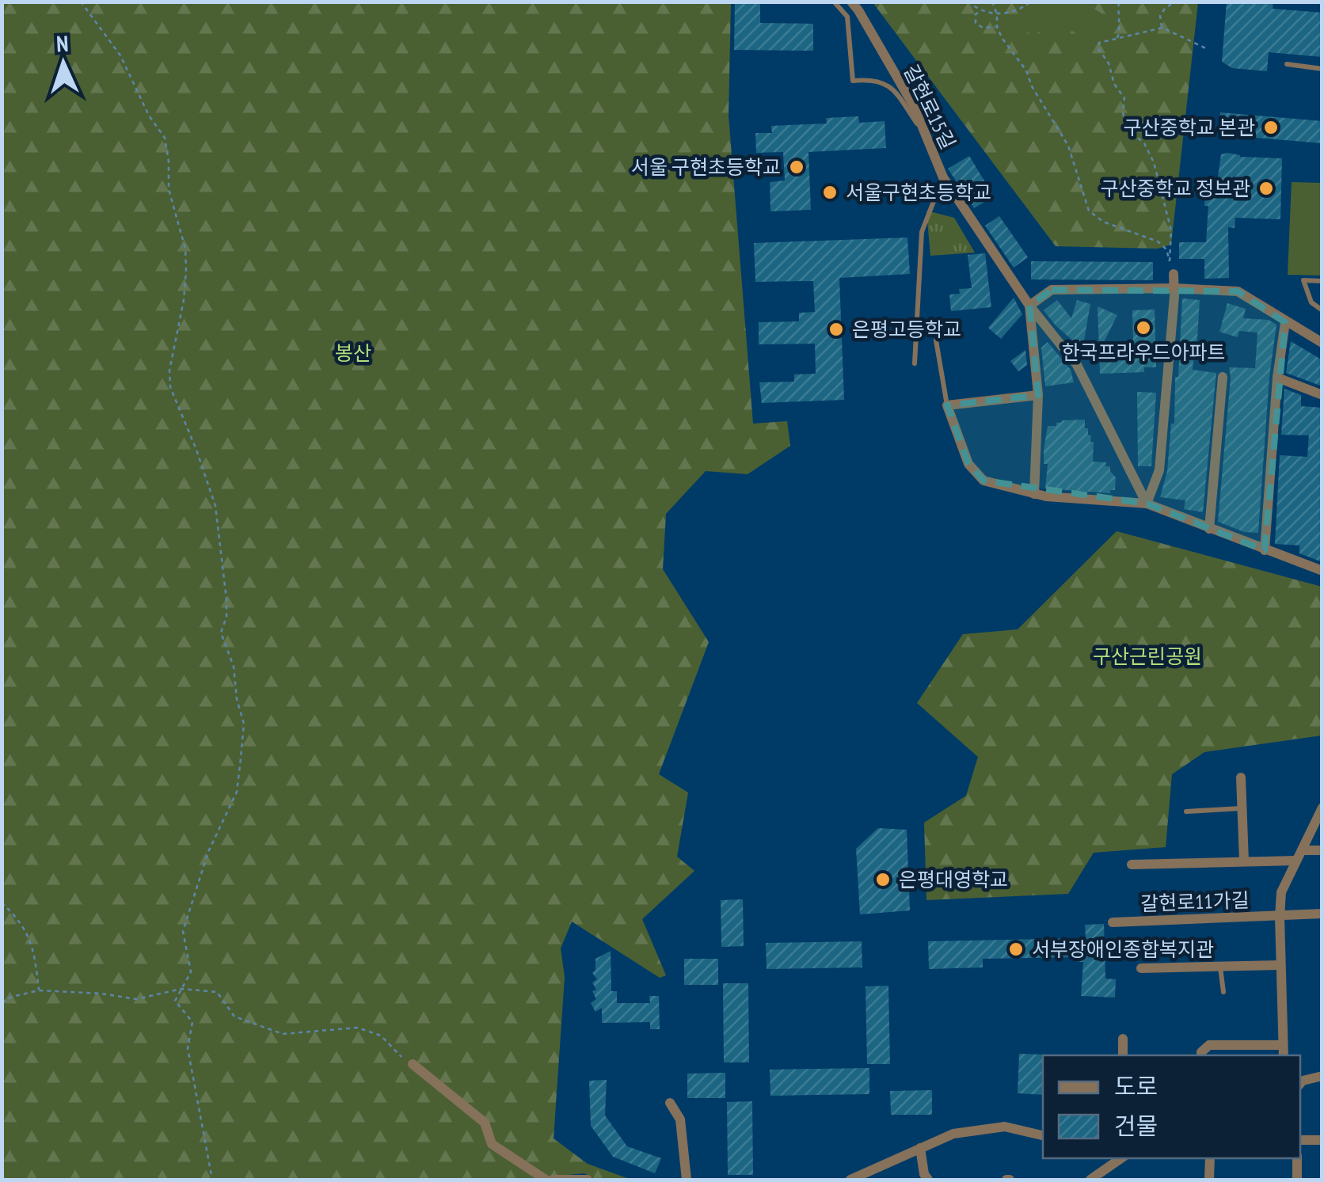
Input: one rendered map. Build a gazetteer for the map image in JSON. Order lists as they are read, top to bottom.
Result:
{
  "streets": {
    "street": ["갈현로15길", "갈현로11가길"]
  },
  "parks": ["봉산", "구산근린공원"],
  "places": [
    "구산중학교 본관",
    "서울 구현초등학교",
    "구산중학교 정보관",
    "서울구현초등학교",
    "한국프라우드아파트",
    "은평고등학교",
    "은평대영학교",
    "서부장애인종합복지관"
  ],
  "legend": ["도로", "건물"],
  "north": "top"
}
